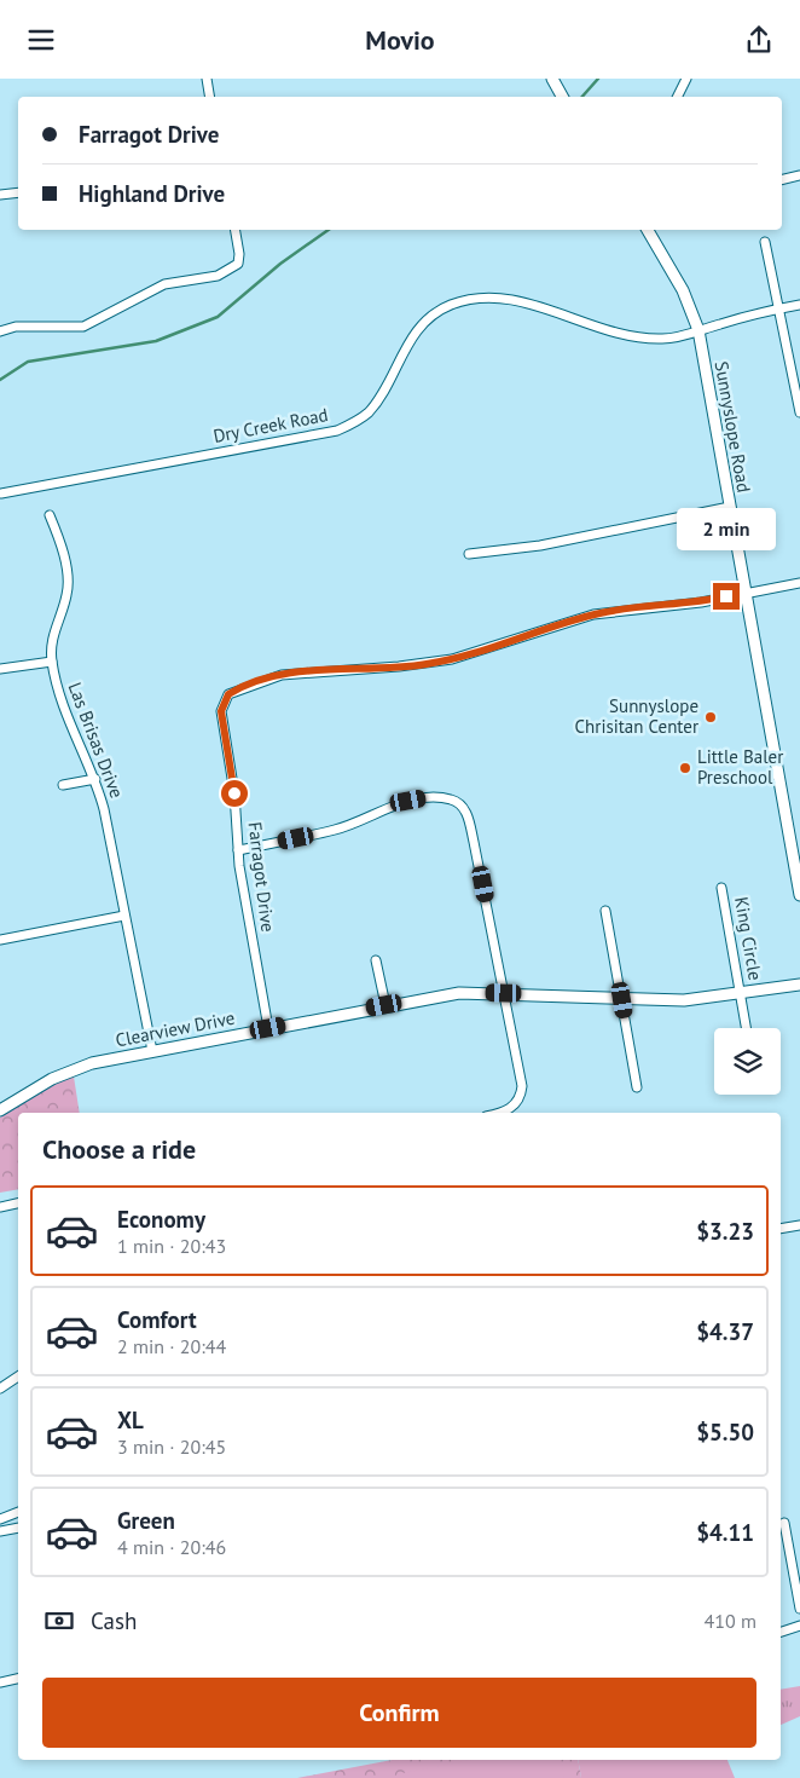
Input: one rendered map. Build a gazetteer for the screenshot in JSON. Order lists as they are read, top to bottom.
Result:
{
  "streets": {
    "street": [
      "Dry Creek Road",
      "Sunnyslope Road",
      "Las Brisas Drive",
      "Farragot Drive",
      "King Circle",
      "Clearview Drive"
    ]
  },
  "crossings": [
    ["Dry Creek Road", "Sunnyslope Road"],
    ["Sunnyslope Road", "Farragot Drive"],
    ["Las Brisas Drive", "Clearview Drive"],
    ["Farragot Drive", "Clearview Drive"],
    ["King Circle", "Clearview Drive"]
  ],
  "places": ["Sunnyslope Chrisitan Center", "Little Baler Preschool"],
  "page": {
    "header": "Movio",
    "banner": ["Farragot Drive", "Highland Drive"],
    "bubble": "2 min",
    "heading": "Choose a ride",
    "list": [
      {
        "name": "Economy",
        "note": "1 min · 20:43",
        "value": "$3.23"
      },
      {
        "name": "Comfort",
        "note": "2 min · 20:44",
        "value": "$4.37"
      },
      {
        "name": "XL",
        "note": "3 min · 20:45",
        "value": "$5.50"
      },
      {
        "name": "Green",
        "note": "4 min · 20:46",
        "value": "$4.11"
      }
    ],
    "pay": ["Cash", "410 m"],
    "buttons": "Confirm"
  }
}
